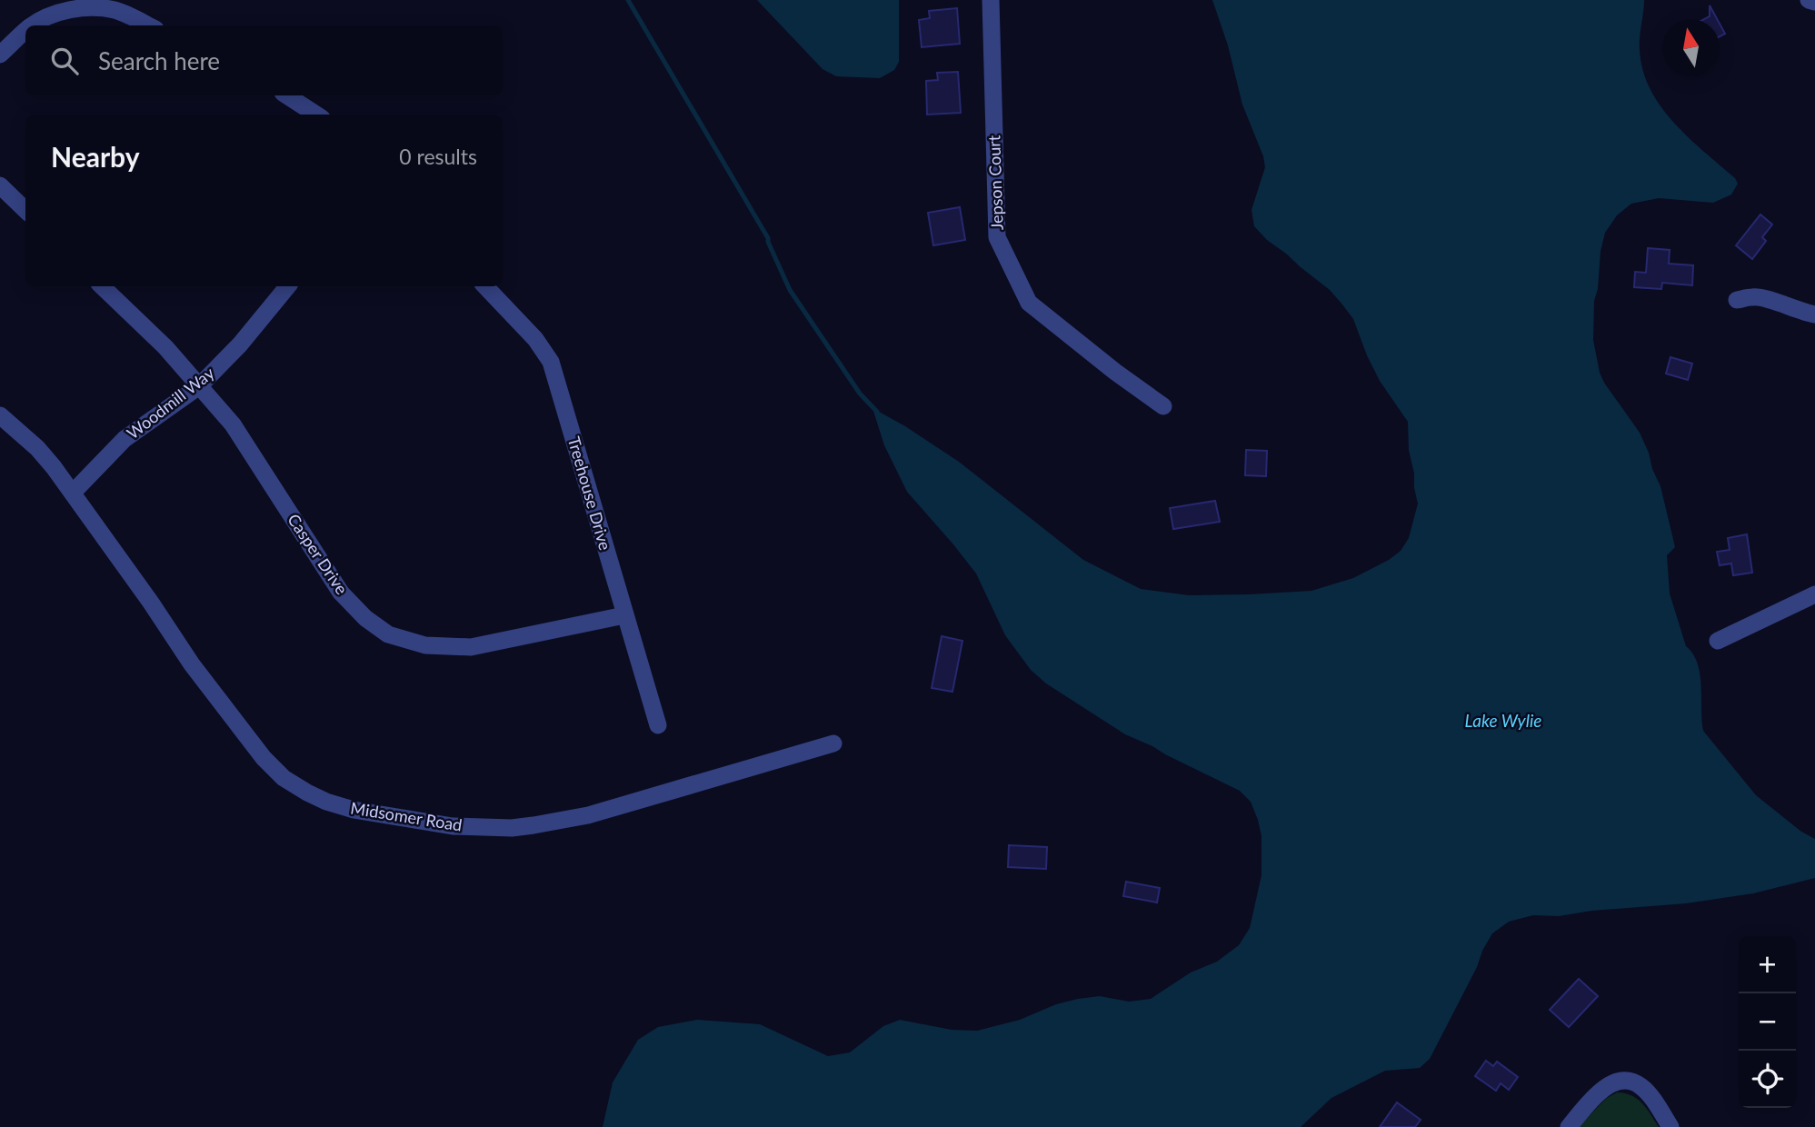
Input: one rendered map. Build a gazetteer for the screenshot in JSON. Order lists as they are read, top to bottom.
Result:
{
  "streets": {
    "street": [
      "Jepson Court",
      "Woodmill Way",
      "Treehouse Drive",
      "Casper Drive",
      "Midsomer Road"
    ]
  },
  "crossings": [
    ["Woodmill Way", "Casper Drive"],
    ["Woodmill Way", "Midsomer Road"],
    ["Treehouse Drive", "Casper Drive"]
  ],
  "water": ["Lake Wylie"],
  "north": "top",
  "page": {
    "search": "Search here",
    "heading": ["Nearby", "0 results"],
    "map_buttons": ["+", "−"]
  }
}
